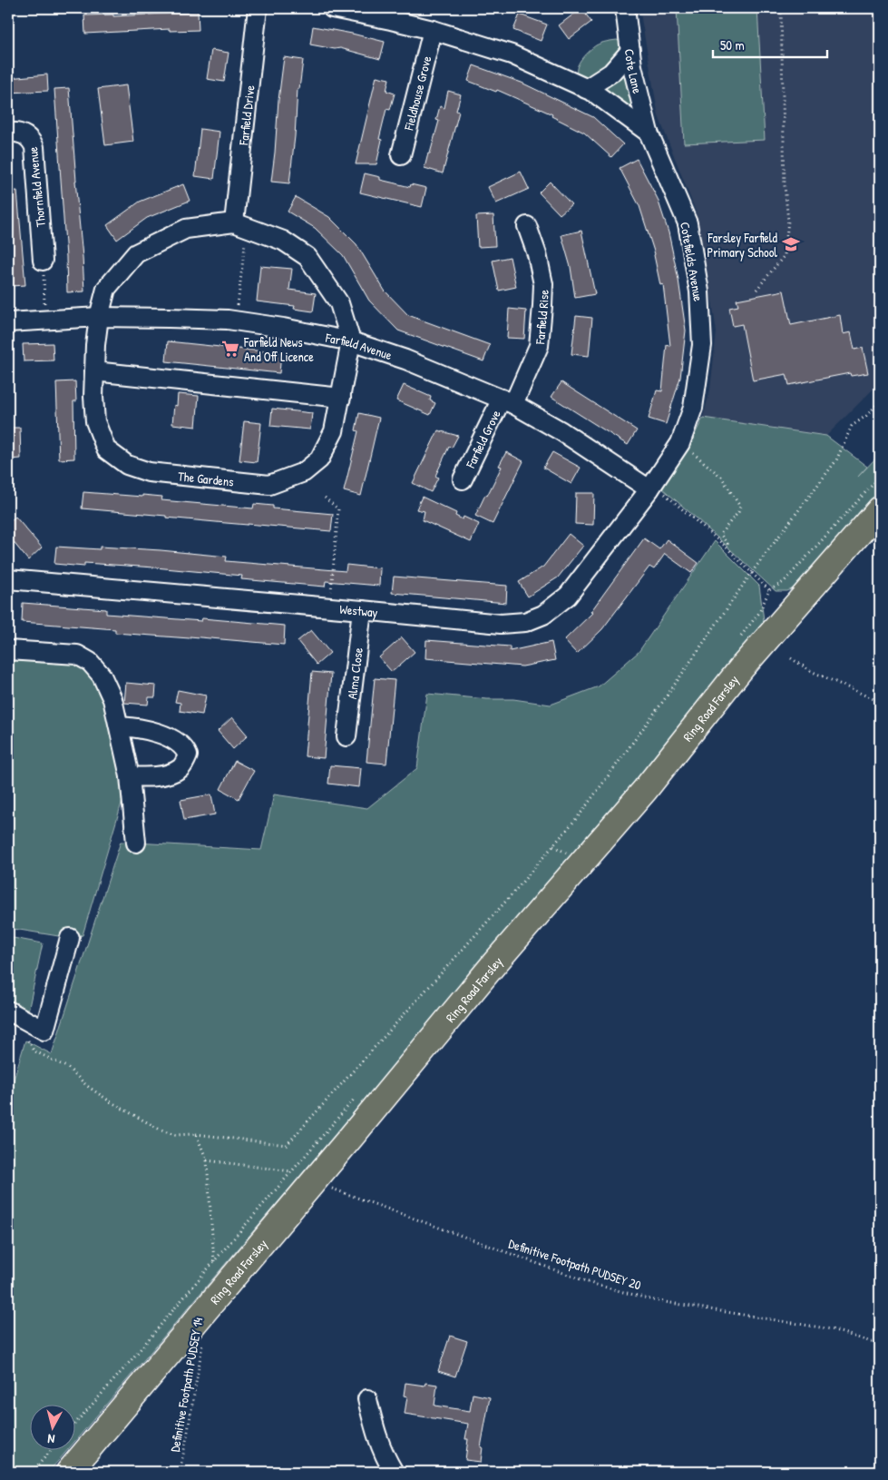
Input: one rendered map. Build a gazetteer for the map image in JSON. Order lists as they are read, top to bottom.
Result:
{
  "streets": {
    "highway": ["Ring Road Farsley"],
    "street": [
      "Cote Lane",
      "Fieldhouse Grove",
      "Farfield Drive",
      "Thornfield Avenue",
      "Cotefields Avenue",
      "Farfield Rise",
      "Farfield Avenue",
      "Farfield Grove",
      "The Gardens",
      "Westway",
      "Alma Close"
    ],
    "path": ["Definitive Footpath PUDSEY 20", "Definitive Footpath PUDSEY 14"]
  },
  "crossings": [
    ["Cote Lane", "Cotefields Avenue"],
    ["Farfield Drive", "The Gardens"],
    ["Cotefields Avenue", "Farfield Avenue"],
    ["Cotefields Avenue", "Westway"],
    ["Farfield Rise", "Farfield Avenue"],
    ["Farfield Rise", "Farfield Grove"],
    ["Farfield Avenue", "Farfield Grove"],
    ["Farfield Avenue", "The Gardens"],
    ["Farfield Avenue", "Westway"],
    ["Westway", "Alma Close"]
  ],
  "places": {
    "school or university": ["Farsley Farfield Primary School"],
    "supermarket": ["Farfield News And Off Licence"]
  },
  "scale_bar": "50 m",
  "north": "bottom"
}
